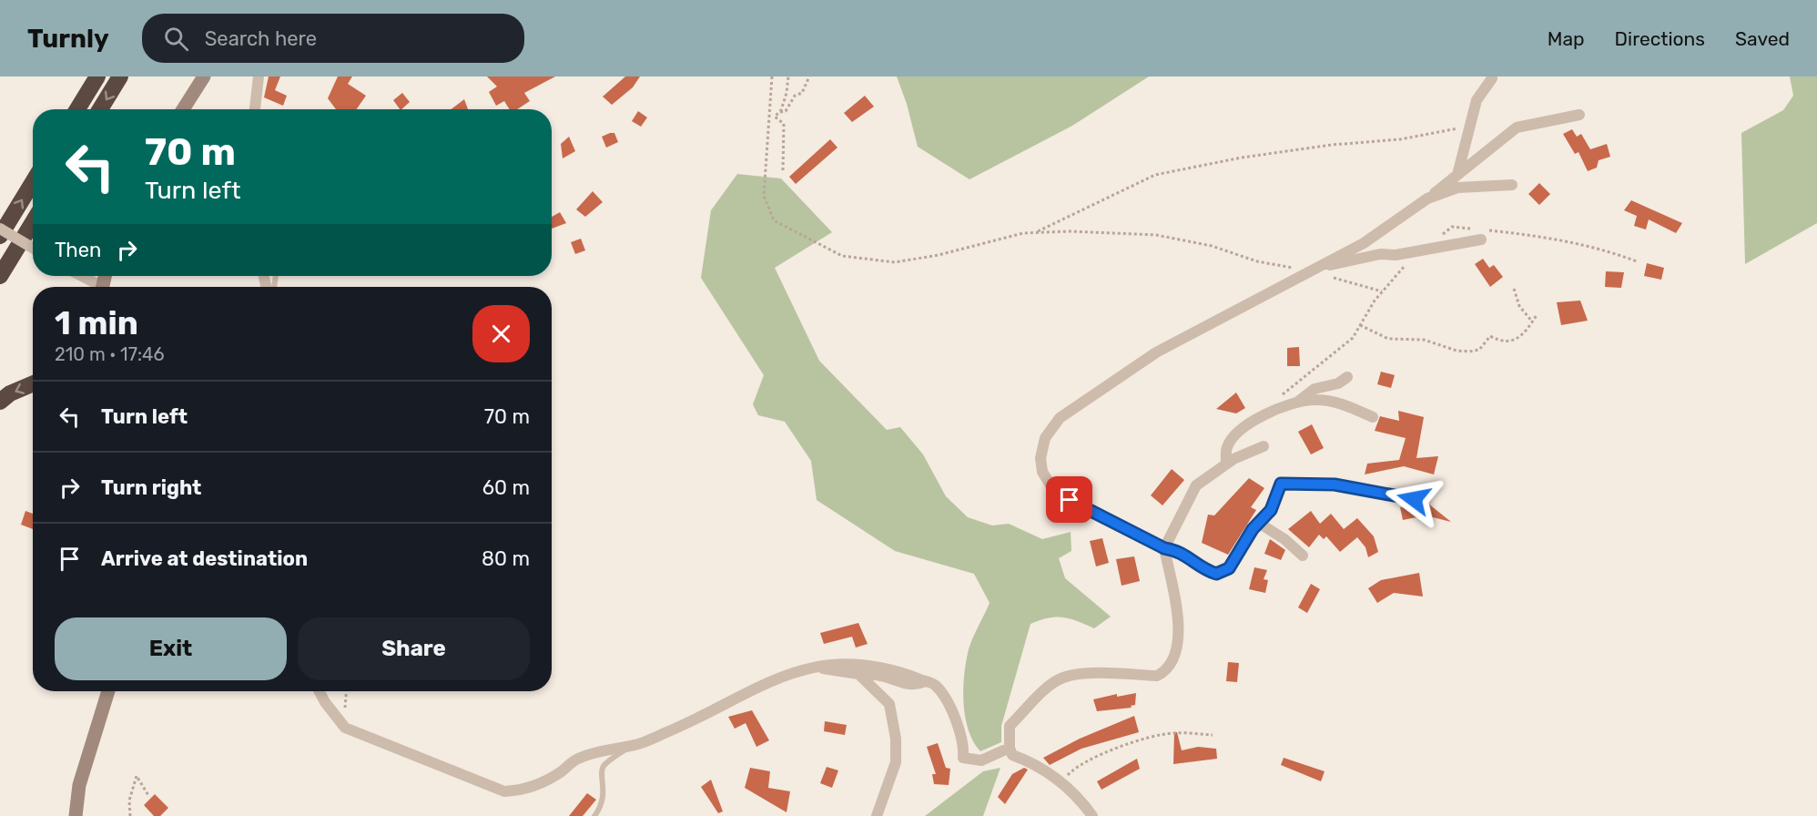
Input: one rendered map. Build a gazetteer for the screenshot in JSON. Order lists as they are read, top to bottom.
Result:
{
  "page": {
    "header": "Turnly",
    "search": "Search here",
    "nav": ["Map", "Directions", "Saved"],
    "turn": ["70 m", "Turn left"],
    "then": "Then",
    "heading": ["1 min", "210 m · 17:46"],
    "list": [
      {
        "name": "Turn left",
        "value": "70 m"
      },
      {
        "name": "Turn right",
        "value": "60 m"
      },
      {
        "name": "Arrive at destination",
        "value": "80 m"
      }
    ],
    "buttons": ["Exit", "Share"]
  }
}
